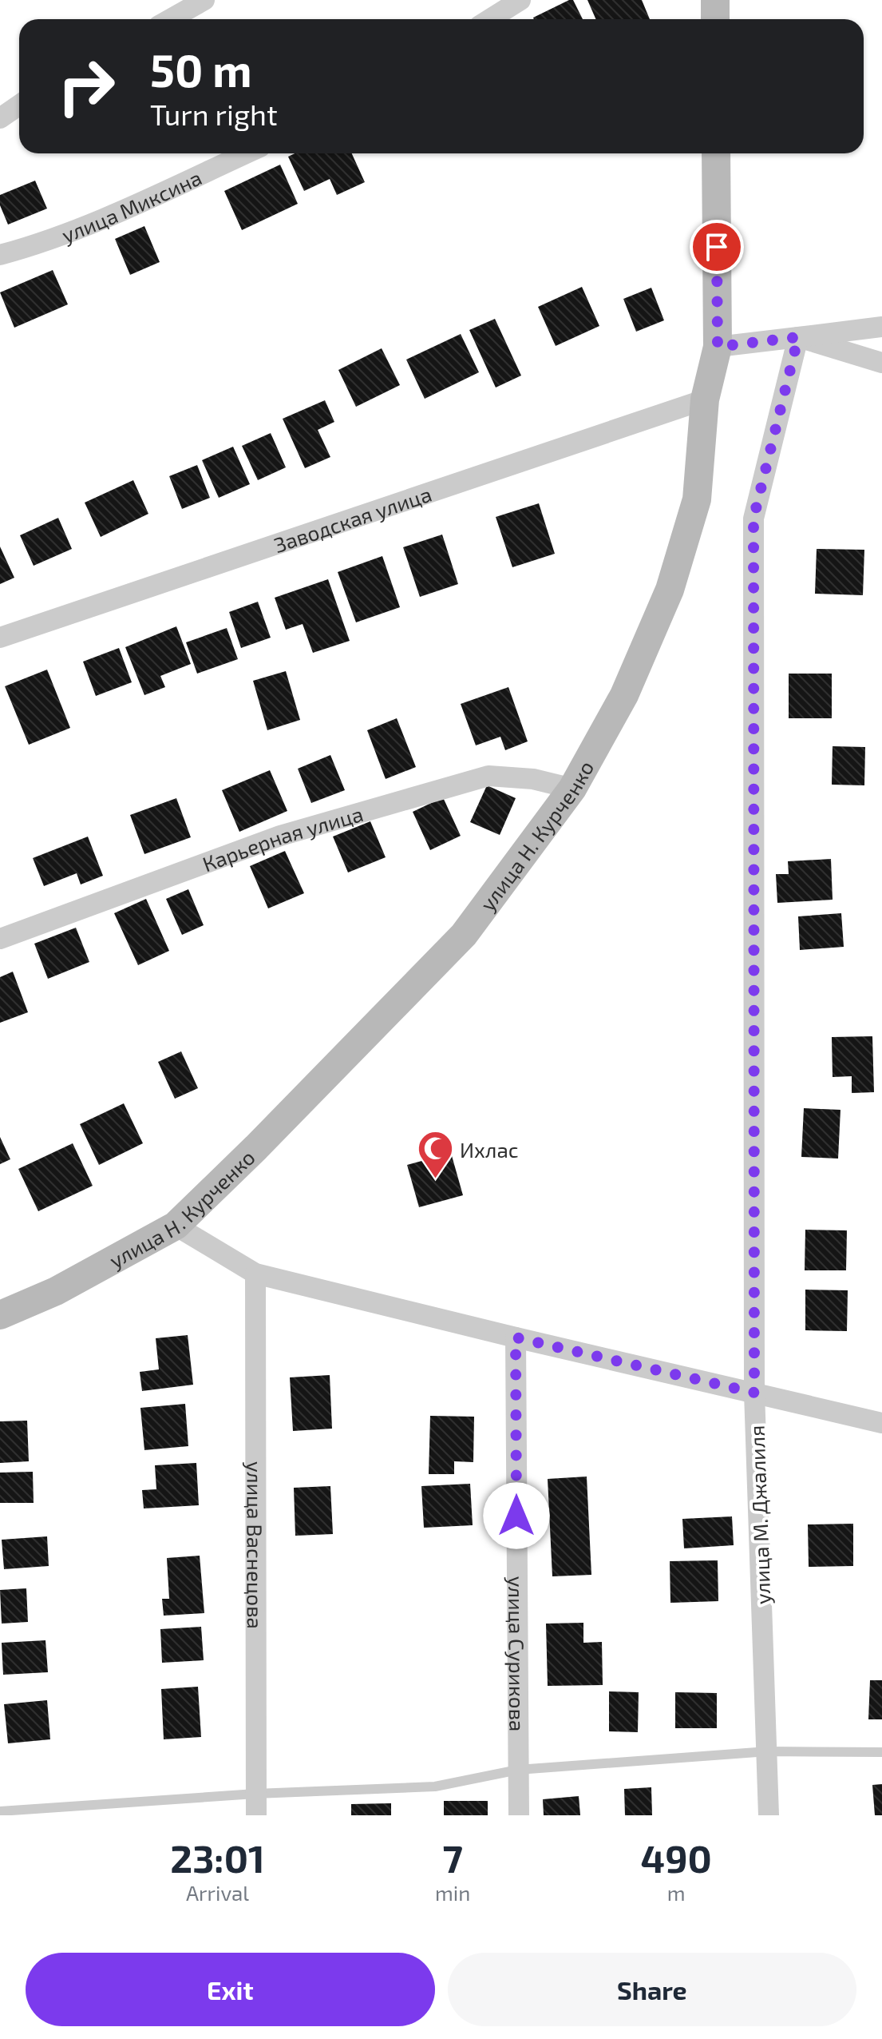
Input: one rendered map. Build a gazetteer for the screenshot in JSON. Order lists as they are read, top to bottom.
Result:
{
  "streets": {
    "main road": ["улица Н. Курченко"],
    "street": [
      "улица Миксина",
      "Заводская улица",
      "Карьерная улица",
      "улица М. Джалиля",
      "улица Васнецова",
      "улица Сурикова"
    ]
  },
  "crossings": [
    ["Заводская улица", "улица Н. Курченко"],
    ["улица Н. Курченко", "Карьерная улица"]
  ],
  "places": {
    "mosque": ["Ихлас"]
  },
  "page": {
    "turn": ["50 m", "Turn right"],
    "eta": [
      "23:01",
      "Arrival",
      "7",
      "min",
      "490",
      "m"
    ],
    "buttons": ["Exit", "Share"]
  }
}
